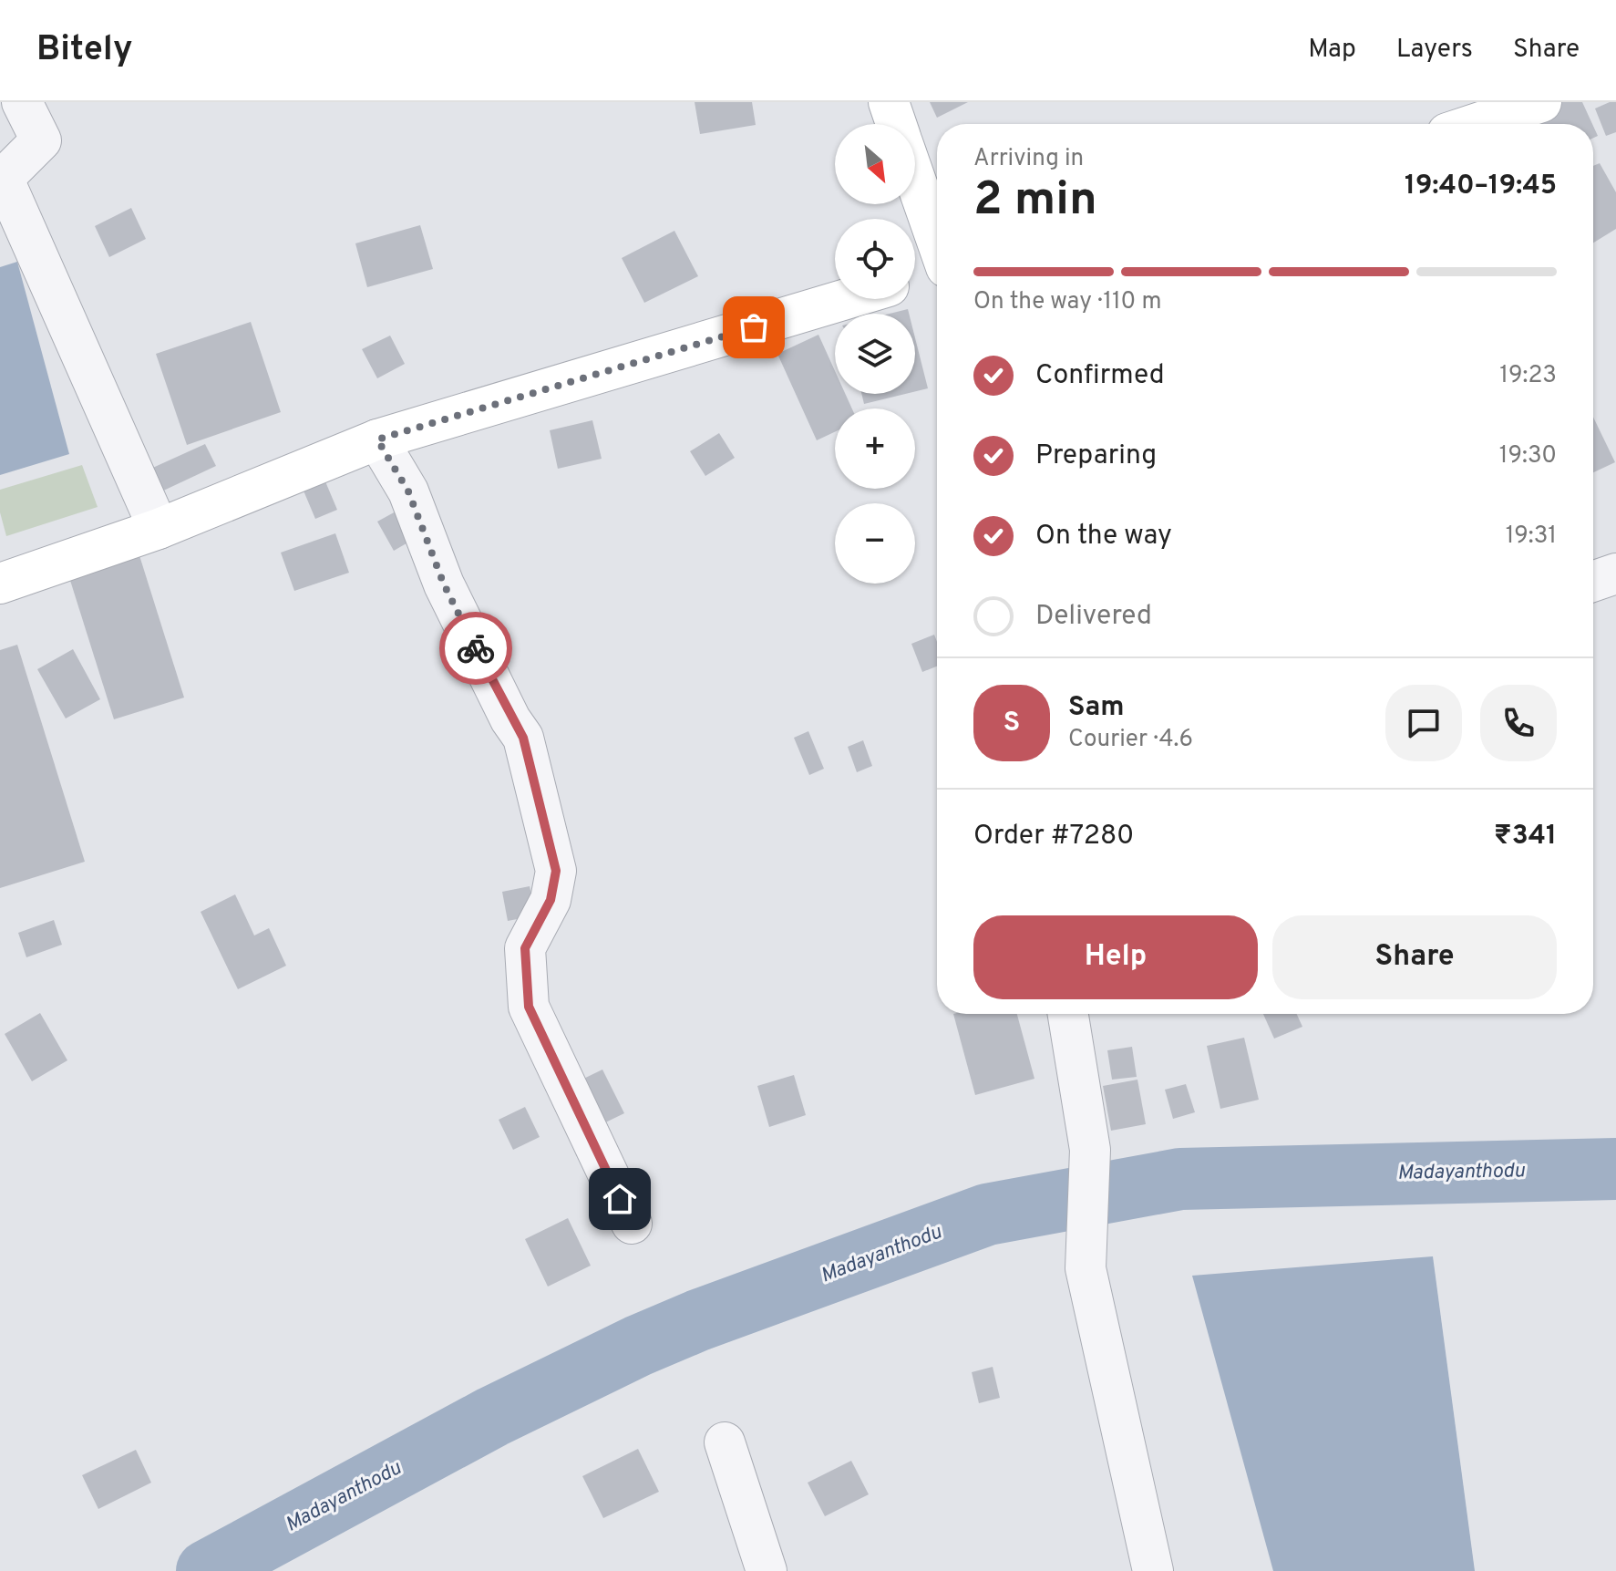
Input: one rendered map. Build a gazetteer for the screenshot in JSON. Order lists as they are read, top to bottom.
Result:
{
  "water": ["Madayanthodu"],
  "north": "bottom right",
  "page": {
    "header": "Bitely",
    "nav": ["Map", "Layers", "Share"],
    "map_buttons": ["+", "−"],
    "heading": ["2 min", "Arriving in", "19:40–19:45"],
    "panel": [
      "Sam",
      "Courier · 4.6",
      "Order #7280",
      "₹341"
    ],
    "bar": "On the way · 110 m",
    "list": [
      ["Confirmed", "19:23"],
      ["Preparing", "19:30"],
      ["On the way", "19:31"],
      "Delivered"
    ],
    "round": "S",
    "buttons": ["Help", "Share"]
  }
}
